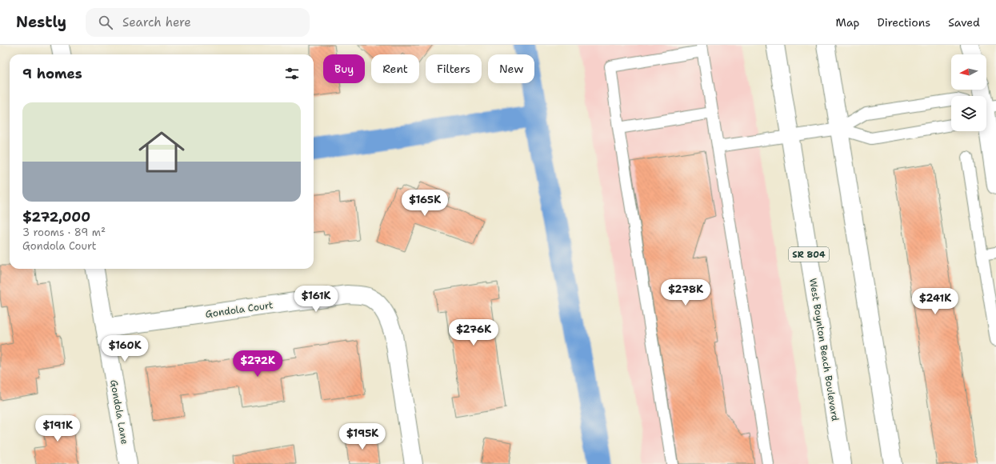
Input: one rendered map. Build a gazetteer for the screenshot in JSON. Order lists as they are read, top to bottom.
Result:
{
  "streets": {
    "main road": [
      "SR 804",
      "Gondola Court",
      "West Boynton Beach Boulevard",
      "Gondola Lane"
    ]
  },
  "crossings": [
    ["Gondola Court", "Gondola Lane"]
  ],
  "north": "left",
  "page": {
    "header": "Nestly",
    "search": "Search here",
    "nav": ["Map", "Directions", "Saved"],
    "chip": [
      "Buy",
      "Rent",
      "Filters",
      "New"
    ],
    "heading": "9 homes",
    "list": [
      {
        "name": "$272,000",
        "note": "3 rooms · 89 m² · Gondola Court"
      }
    ],
    "price": [
      "$165K",
      "$278K",
      "$161K",
      "$241K",
      "$276K",
      "$160K",
      "$272K",
      "$191K",
      "$195K"
    ]
  }
}
